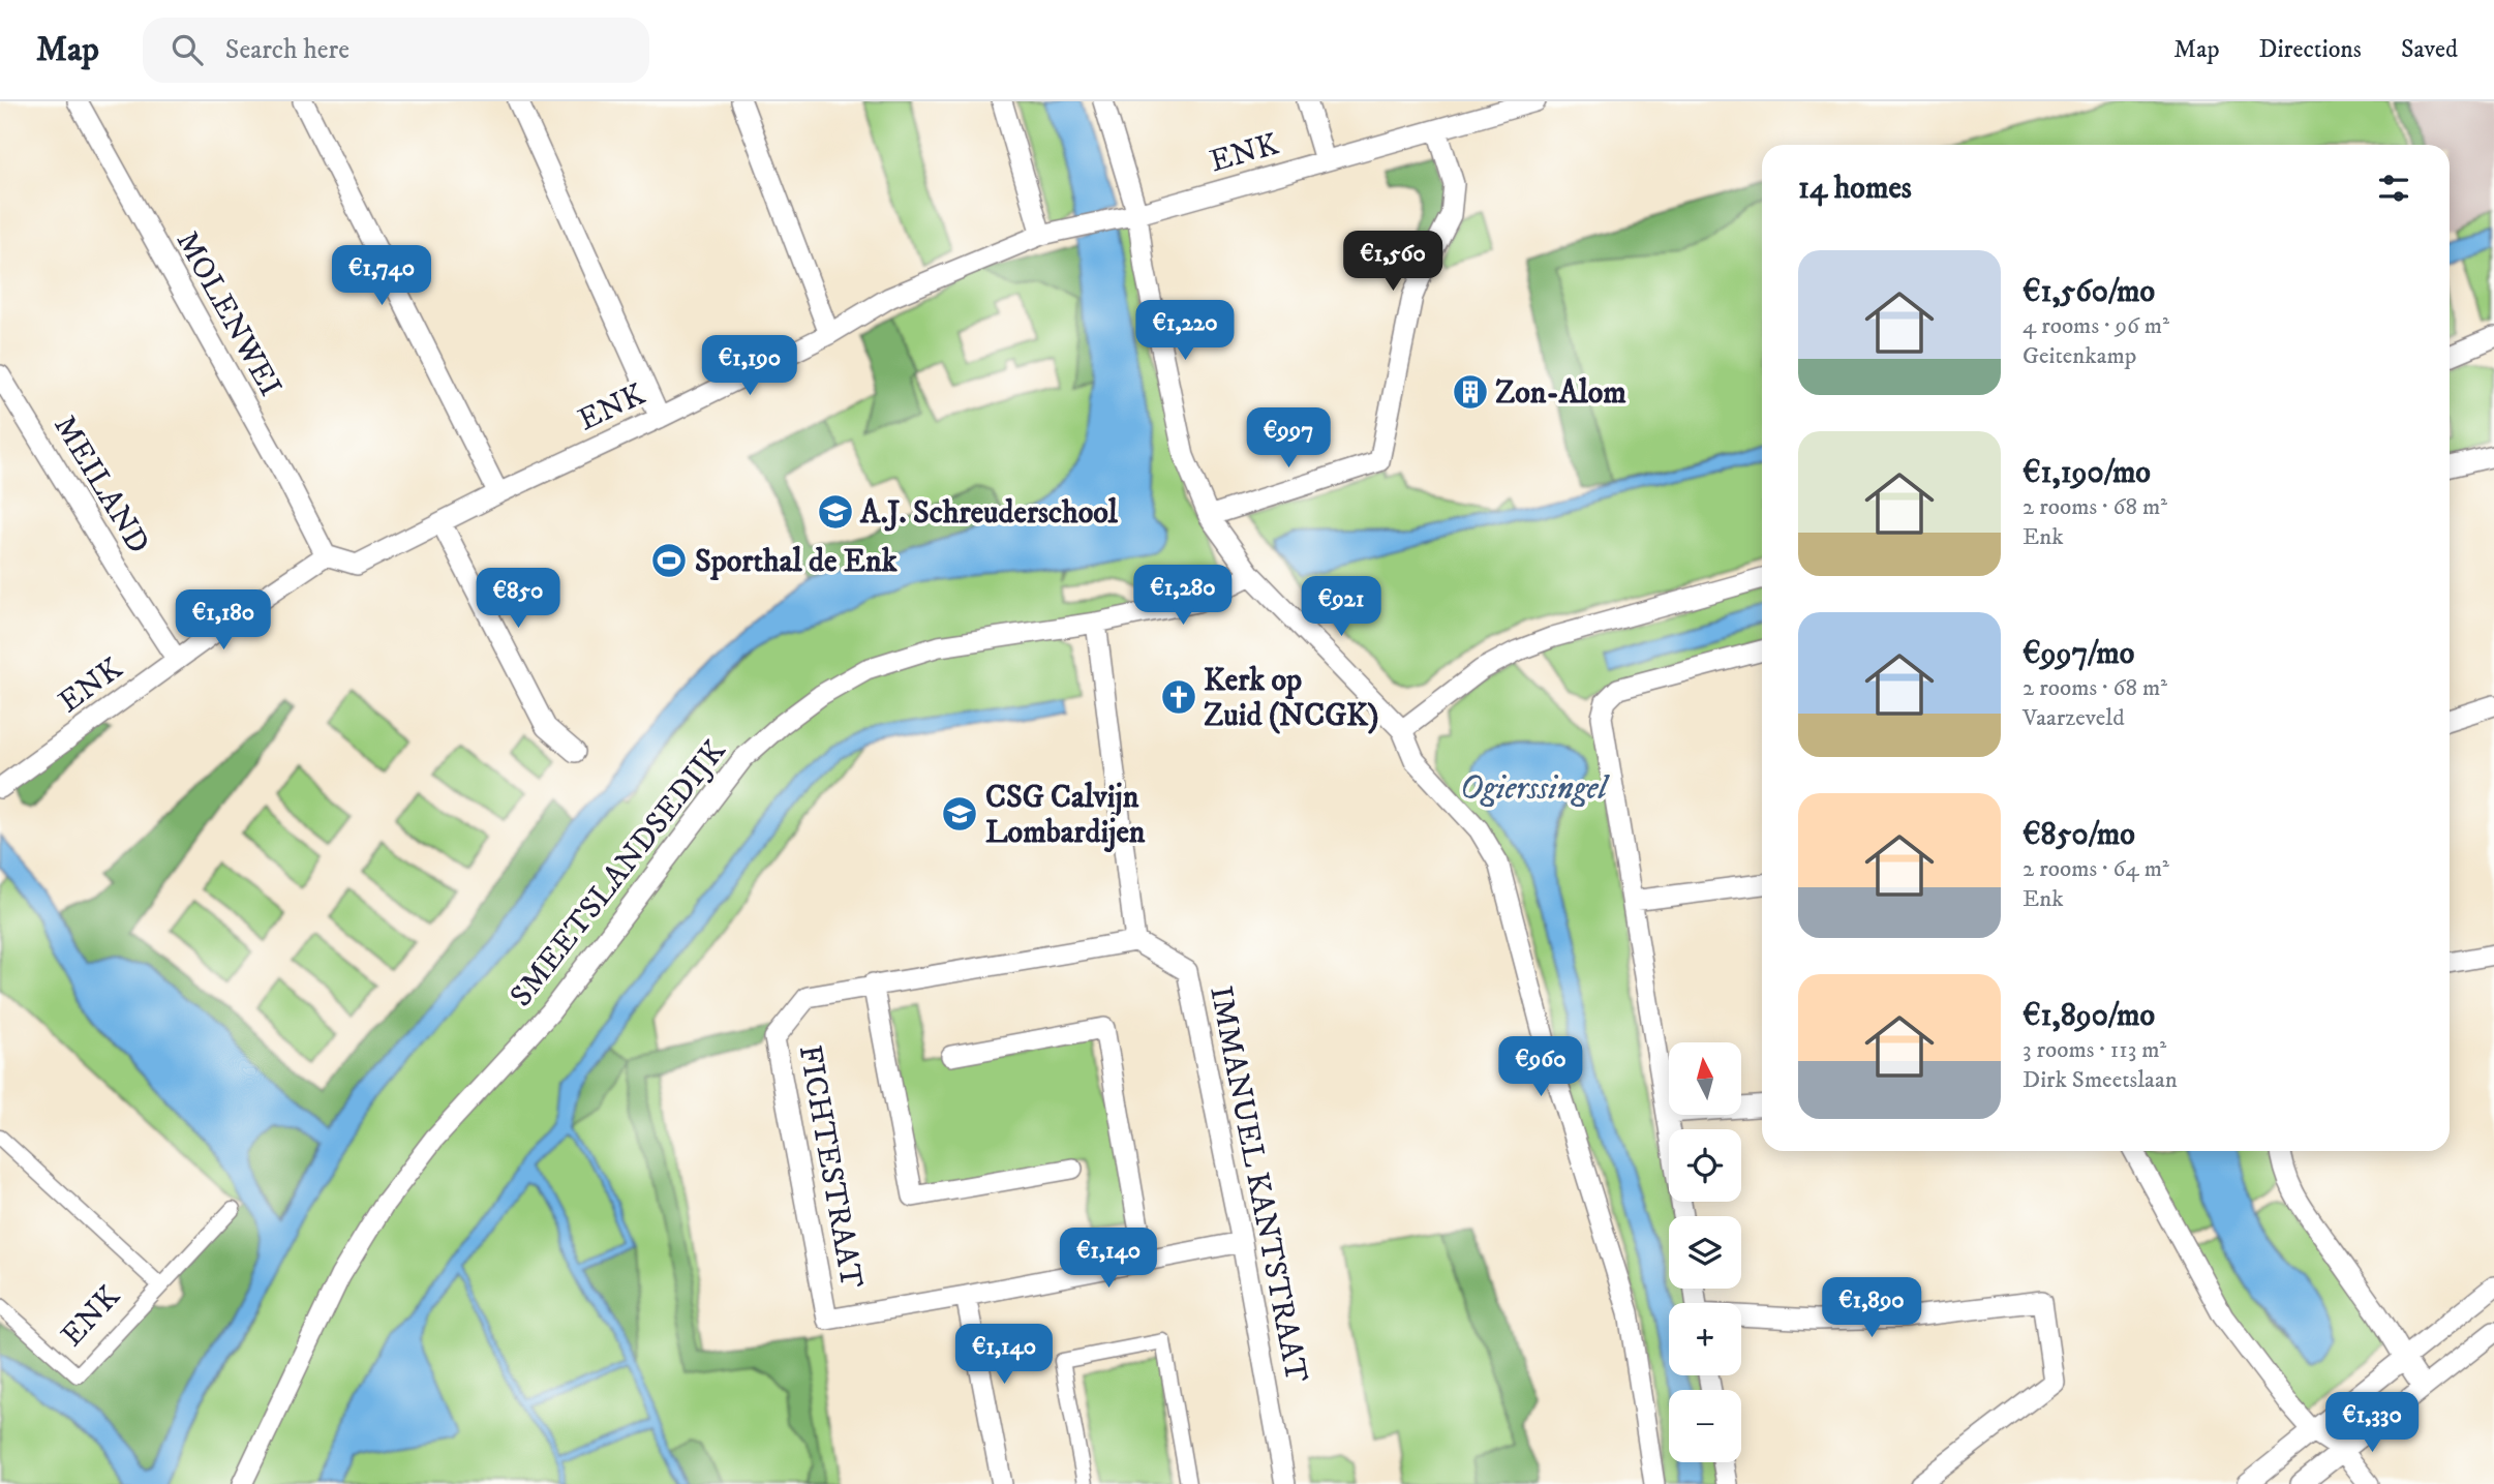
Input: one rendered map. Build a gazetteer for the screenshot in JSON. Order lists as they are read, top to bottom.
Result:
{
  "streets": {
    "street": [
      "ENK",
      "MOLENWEI",
      "MEILAND",
      "SMEETSLANDSEDIJK",
      "FICHTESTRAAT",
      "IMMANUEL KANTSTRAAT"
    ]
  },
  "crossings": [
    ["ENK", "MOLENWEI"],
    ["ENK", "MEILAND"],
    ["FICHTESTRAAT", "IMMANUEL KANTSTRAAT"]
  ],
  "water": ["Ogierssingel"],
  "places": {
    "building": ["Zon-Alom"],
    "school or university": ["A.J. Schreuderschool", "CSG Calvijn Lombardijen"],
    "sports": ["Sporthal de Enk"],
    "church": ["Kerk op Zuid (NCGK)"]
  },
  "north": "top",
  "page": {
    "header": "Map",
    "search": "Search here",
    "nav": ["Map", "Directions", "Saved"],
    "heading": "14 homes",
    "price": [
      "€1,560",
      "€1,740",
      "€1,220",
      "€1,190",
      "€997",
      "€1,280",
      "€850",
      "€921",
      "€1,180",
      "€960",
      "€1,140",
      "€1,890",
      "€1,140",
      "€1,330"
    ],
    "list": [
      {
        "name": "€1,560/mo",
        "note": "4 rooms · 96 m² · Geitenkamp"
      },
      {
        "name": "€1,190/mo",
        "note": "2 rooms · 68 m² · Enk"
      },
      {
        "name": "€997/mo",
        "note": "2 rooms · 68 m² · Vaarzeveld"
      },
      {
        "name": "€850/mo",
        "note": "2 rooms · 64 m² · Enk"
      },
      {
        "name": "€1,890/mo",
        "note": "3 rooms · 113 m² · Dirk Smeetslaan"
      }
    ],
    "map_buttons": ["+", "−"]
  }
}
